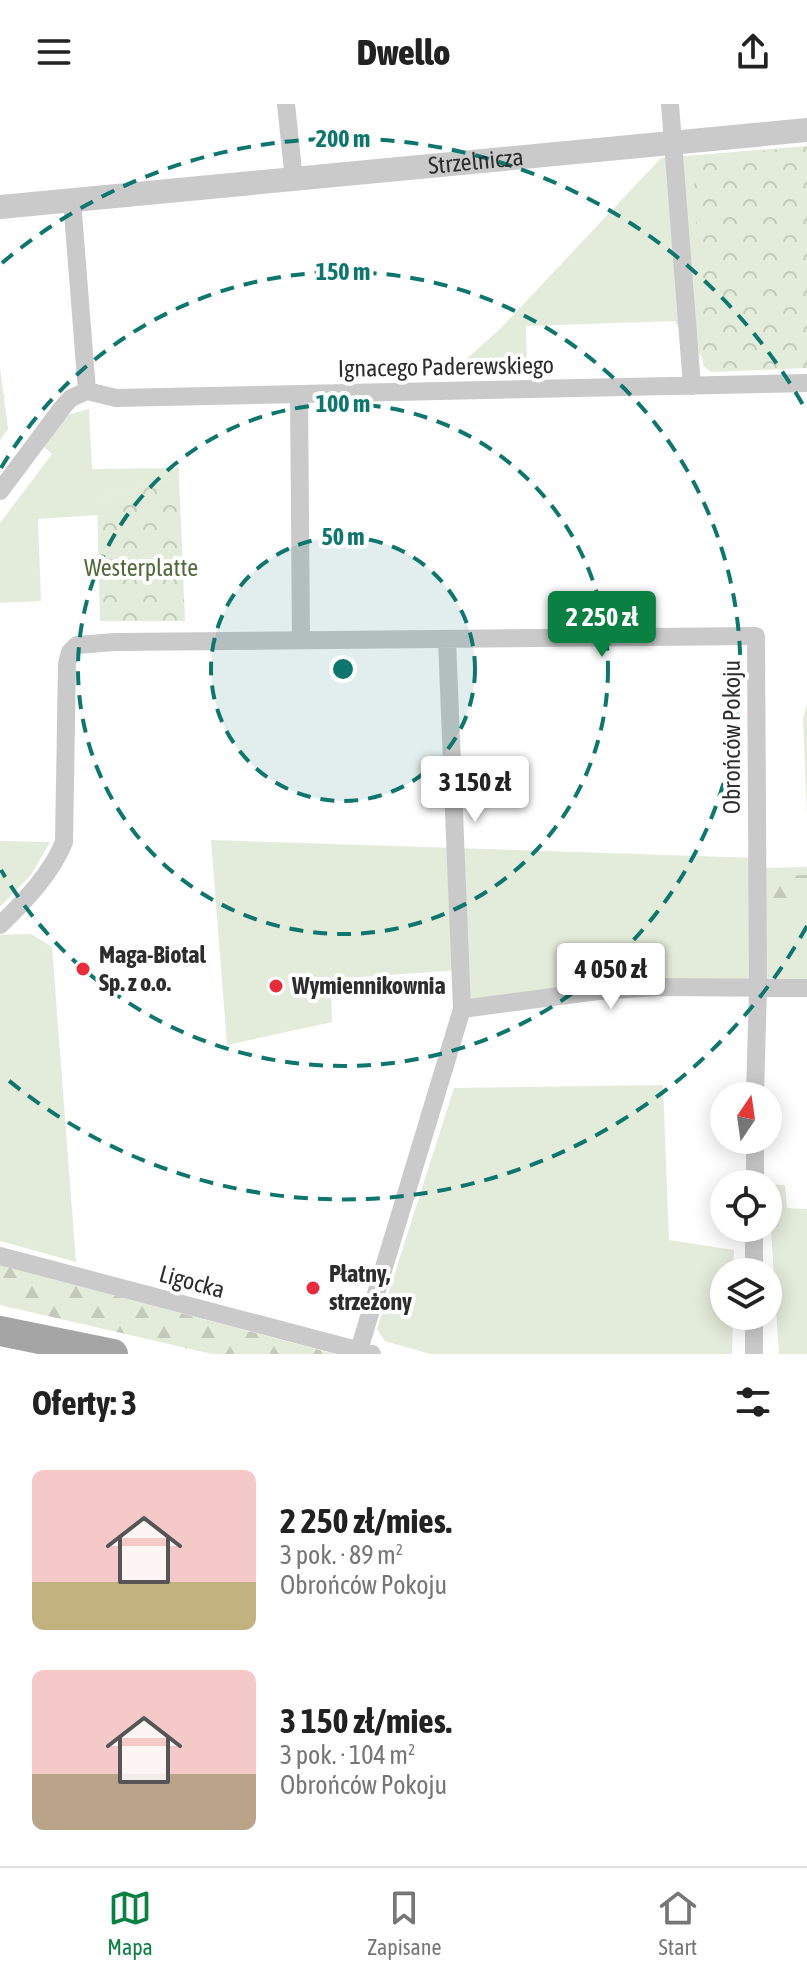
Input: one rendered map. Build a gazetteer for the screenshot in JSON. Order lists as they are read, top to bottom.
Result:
{
  "streets": {
    "street": [
      "Strzelnicza",
      "Ignacego Paderewskiego",
      "Obrońców Pokoju",
      "Ligocka"
    ]
  },
  "parks": ["Westerplatte"],
  "places": ["Maga-Biotal Sp. z o.o.", "Wymiennikownia", "Płatny, strzeżony"],
  "north": "top",
  "page": {
    "header": "Dwello",
    "price": ["2 250 zł", "3 150 zł", "4 050 zł"],
    "heading": "Oferty: 3",
    "list": [
      {
        "name": "2 250 zł/mies.",
        "note": "3 pok. · 89 m² · Obrońców Pokoju"
      },
      {
        "name": "3 150 zł/mies.",
        "note": "3 pok. · 104 m² · Obrońców Pokoju"
      }
    ],
    "tabs": ["Mapa", "Zapisane", "Start"]
  },
  "rings": [
    "200 m",
    "150 m",
    "100 m",
    "50 m"
  ]
}
